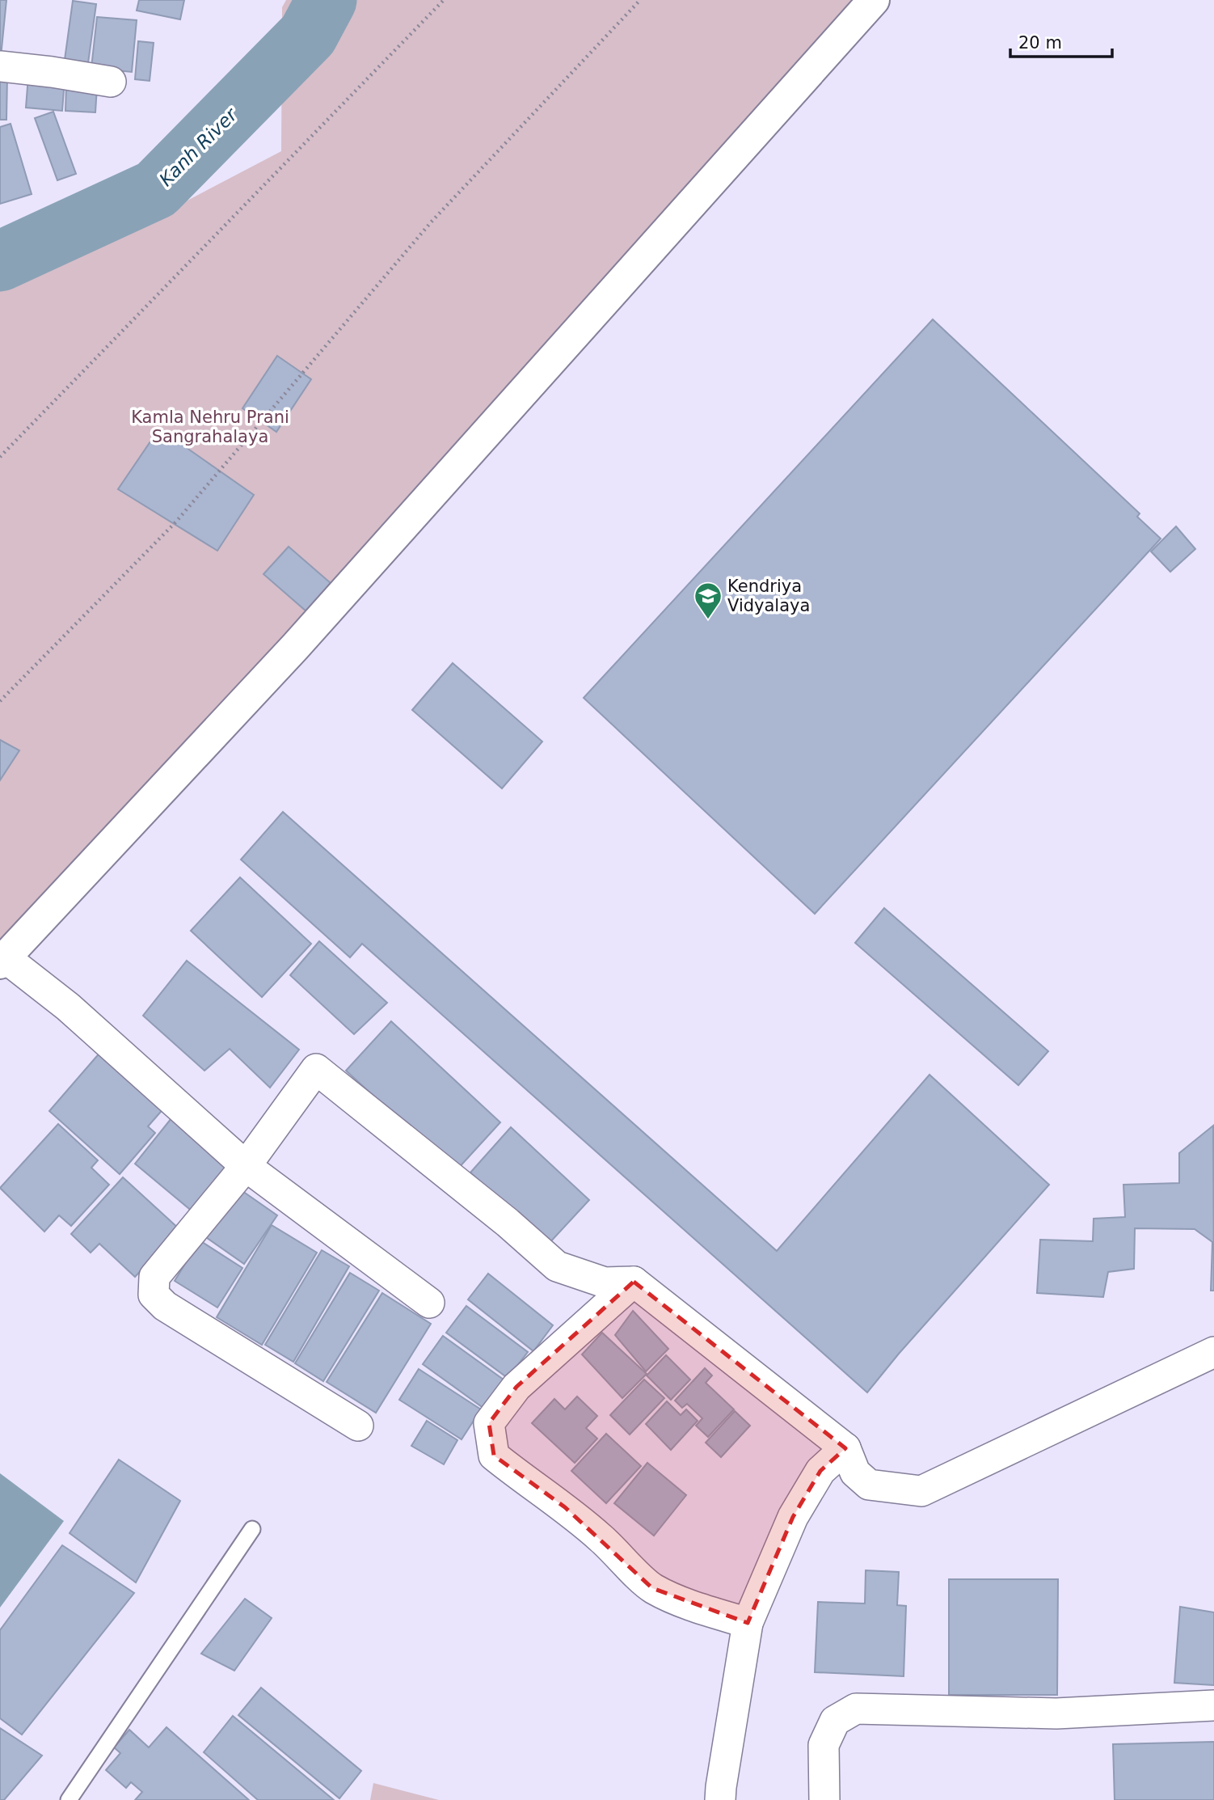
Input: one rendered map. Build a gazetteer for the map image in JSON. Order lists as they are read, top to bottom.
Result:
{
  "water": ["Kanh River"],
  "parks": ["Kamla Nehru Prani Sangrahalaya"],
  "places": {
    "school or university": ["Kendriya Vidyalaya"]
  },
  "scale_bar": "20 m"
}
